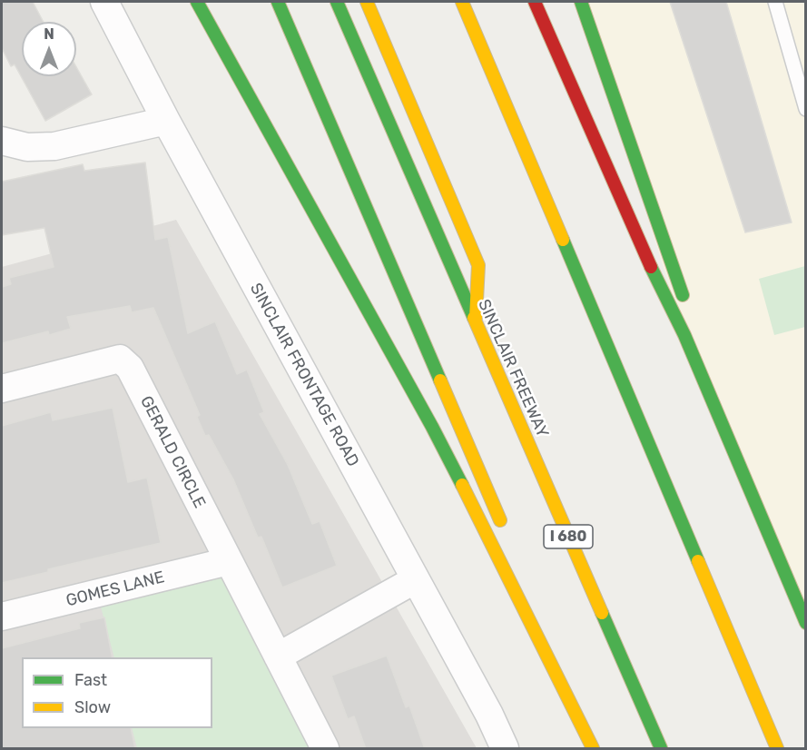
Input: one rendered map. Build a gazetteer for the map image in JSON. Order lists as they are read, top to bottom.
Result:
{
  "streets": {
    "highway": ["SINCLAIR FREEWAY", "I 680"],
    "street": ["SINCLAIR FRONTAGE ROAD", "GERALD CIRCLE", "GOMES LANE"]
  },
  "crossings": [
    ["SINCLAIR FREEWAY", "I 680"],
    ["GERALD CIRCLE", "GOMES LANE"]
  ],
  "legend": ["Fast", "Slow"],
  "north": "top"
}
